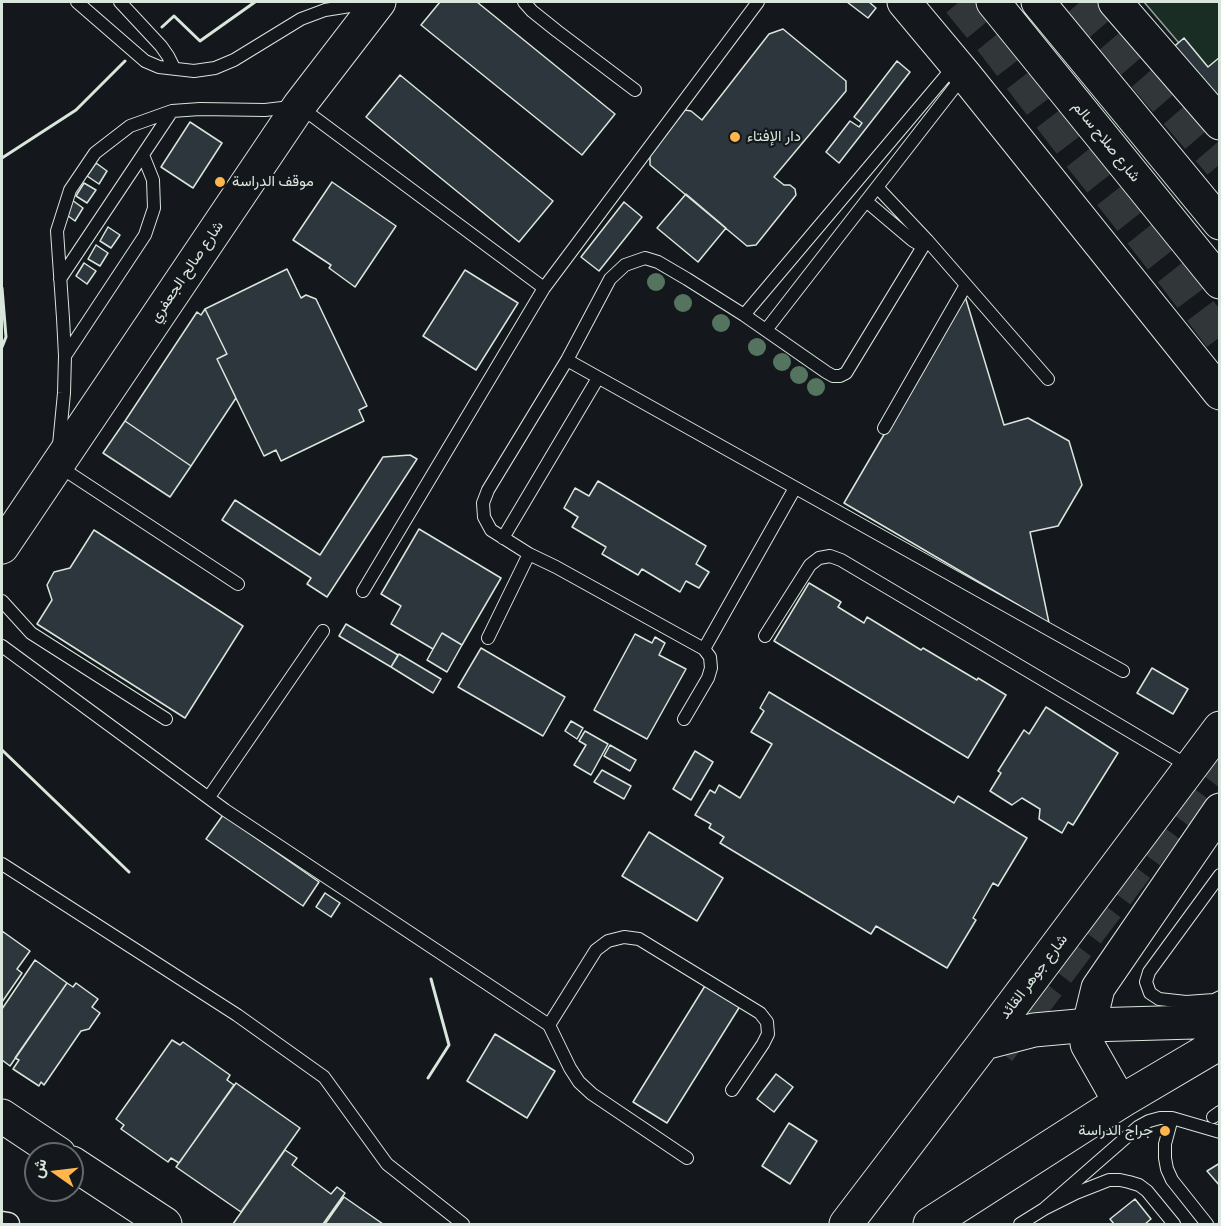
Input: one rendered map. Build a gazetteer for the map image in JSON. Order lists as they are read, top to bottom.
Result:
{
  "streets": {
    "main road": ["شارع صلاح سالم", "شارع صالح الجعفري", "شارع جوهر القائد"]
  },
  "places": ["دار الإفتاء", "موقف الدراسة", "جراج الدراسة"],
  "north": "left"
}
